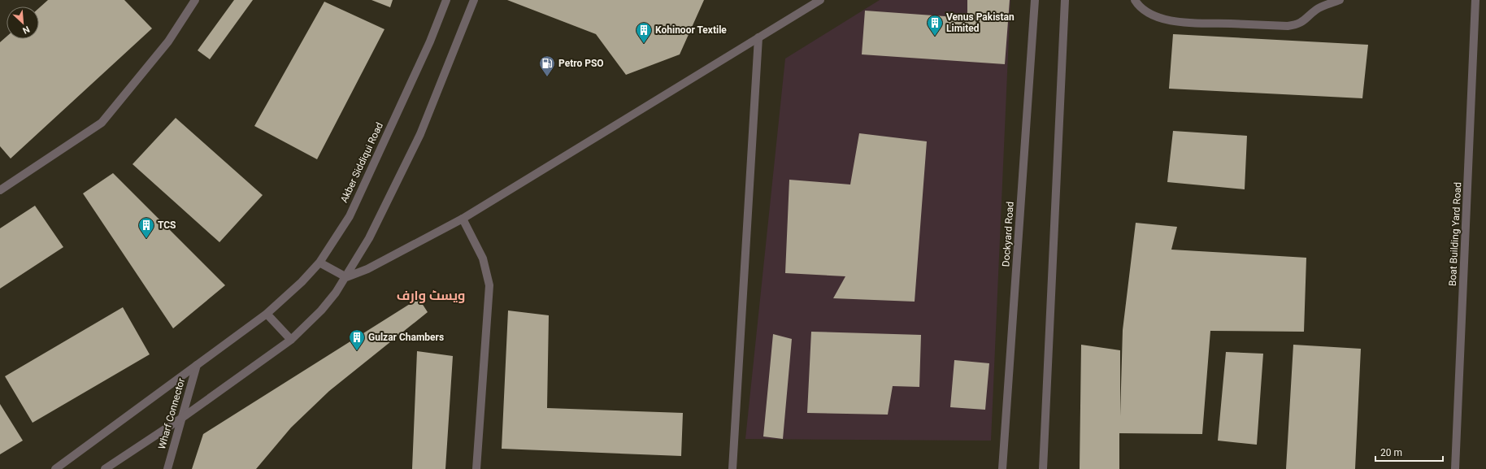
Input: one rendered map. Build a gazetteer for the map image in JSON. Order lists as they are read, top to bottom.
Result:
{
  "streets": {
    "street": [
      "Akber Siddiqui Road",
      "Dockyard Road",
      "Boat Building Yard Road",
      "Wharf Connector"
    ]
  },
  "crossings": [
    ["Akber Siddiqui Road", "Wharf Connector"]
  ],
  "districts": ["ویسٹ وارف"],
  "places": {
    "building": [
      "Venus Pakistan Limited",
      "Kohinoor Textile",
      "TCS",
      "Gulzar Chambers"
    ],
    "fuel station": ["Petro PSO"]
  },
  "scale_bar": "20 m",
  "north": "bottom right"
}
